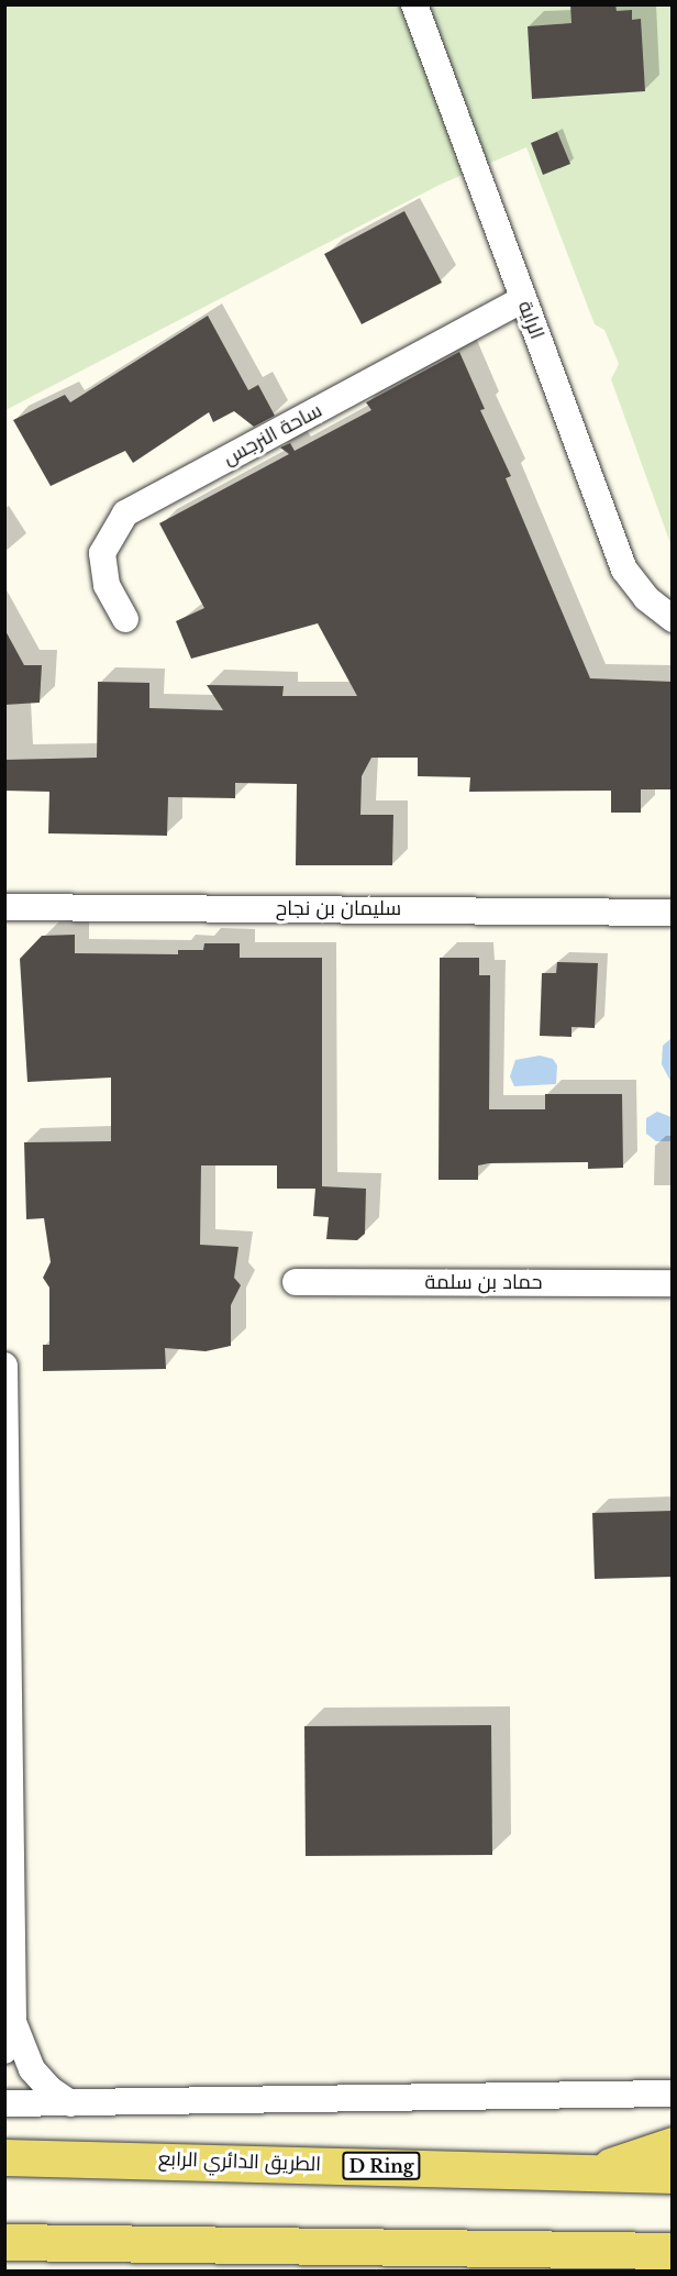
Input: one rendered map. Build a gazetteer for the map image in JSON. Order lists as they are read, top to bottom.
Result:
{
  "streets": {
    "main road": ["الطريق الدائري الرابع", "D Ring"],
    "street": [
      "الراية",
      "ساحة النرجس",
      "سليمان بن نجاح",
      "حماد بن سلمة"
    ]
  },
  "crossings": [
    ["الراية", "ساحة النرجس"],
    ["الطريق الدائري الرابع", "D Ring"]
  ]
}
